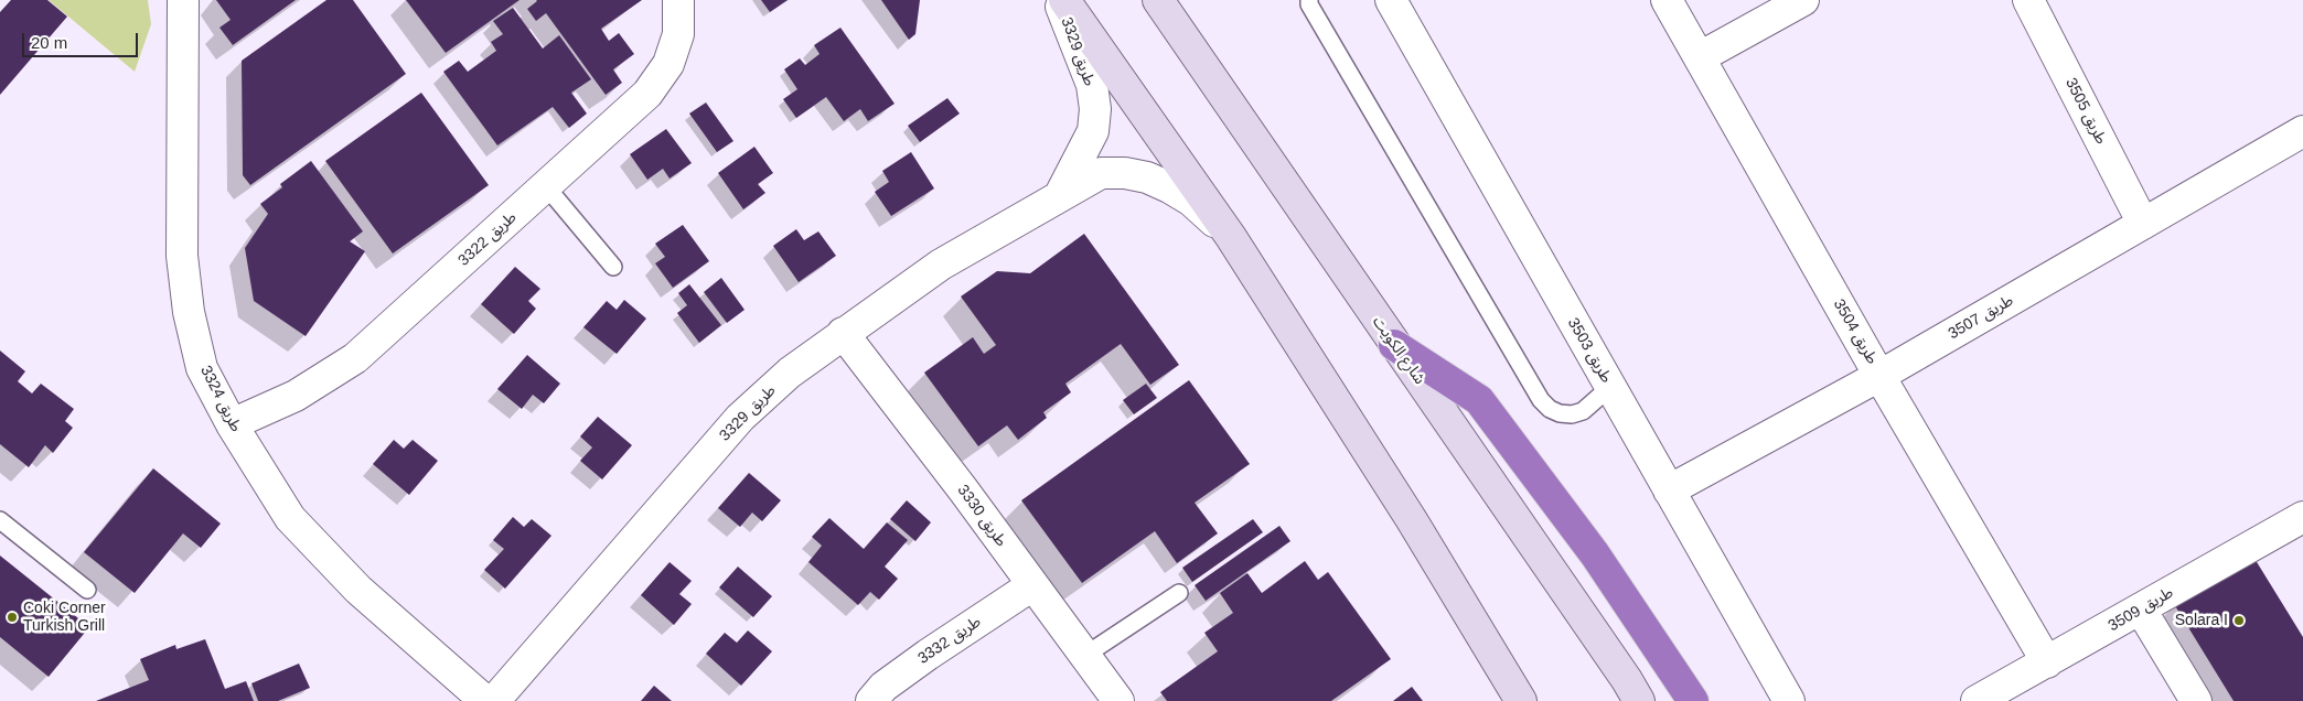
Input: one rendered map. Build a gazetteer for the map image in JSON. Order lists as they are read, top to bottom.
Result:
{
  "streets": {
    "main road": ["شارع الكويت"],
    "street": [
      "طريق 3329",
      "طريق 3505",
      "طريق 3322",
      "طريق 3507",
      "طريق 3504",
      "طريق 3503",
      "طريق 3324",
      "طريق 3330",
      "طريق 3509",
      "طريق 3332"
    ]
  },
  "crossings": [
    ["طريق 3329", "طريق 3330"],
    ["طريق 3505", "طريق 3507"],
    ["طريق 3322", "طريق 3324"],
    ["طريق 3507", "طريق 3504"],
    ["طريق 3507", "طريق 3503"],
    ["طريق 3504", "طريق 3509"],
    ["طريق 3330", "طريق 3332"]
  ],
  "places": ["Coki Corner Turkish Grill", "Solara I"],
  "scale_bar": "20 m"
}
